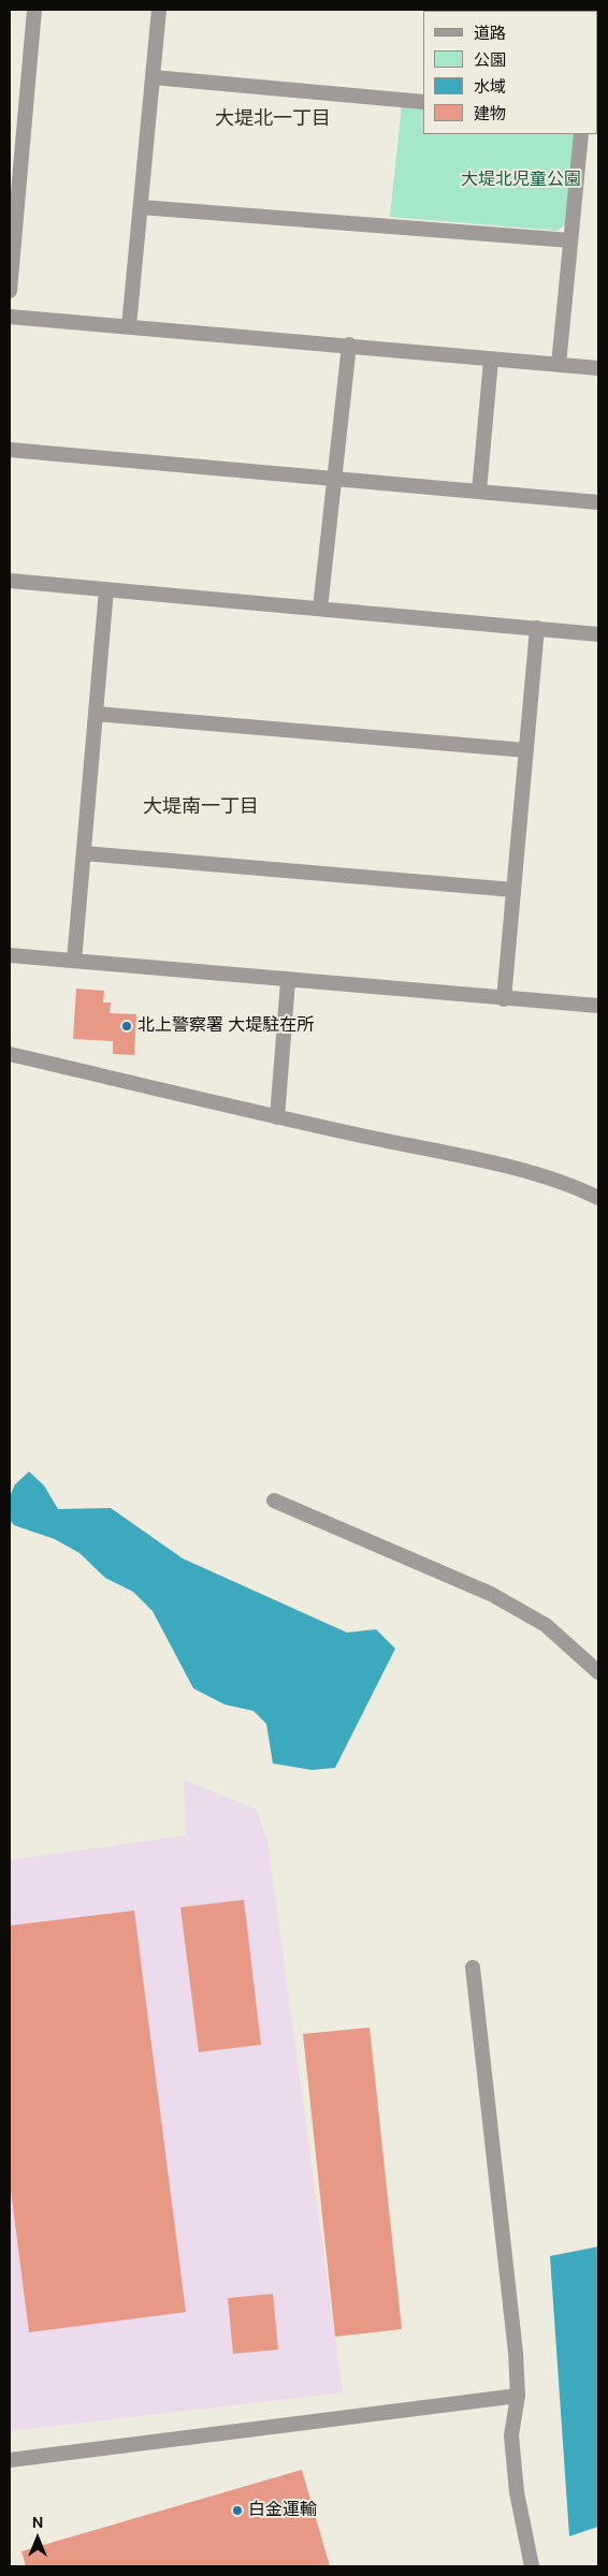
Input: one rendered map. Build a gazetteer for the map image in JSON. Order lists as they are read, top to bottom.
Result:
{
  "districts": ["大堤北一丁目", "大堤南一丁目"],
  "parks": ["大堤北児童公園"],
  "places": ["北上警察署 大堤駐在所", "白金運輸"],
  "legend": [
    "道路",
    "公園",
    "水域",
    "建物"
  ],
  "north": "top"
}
